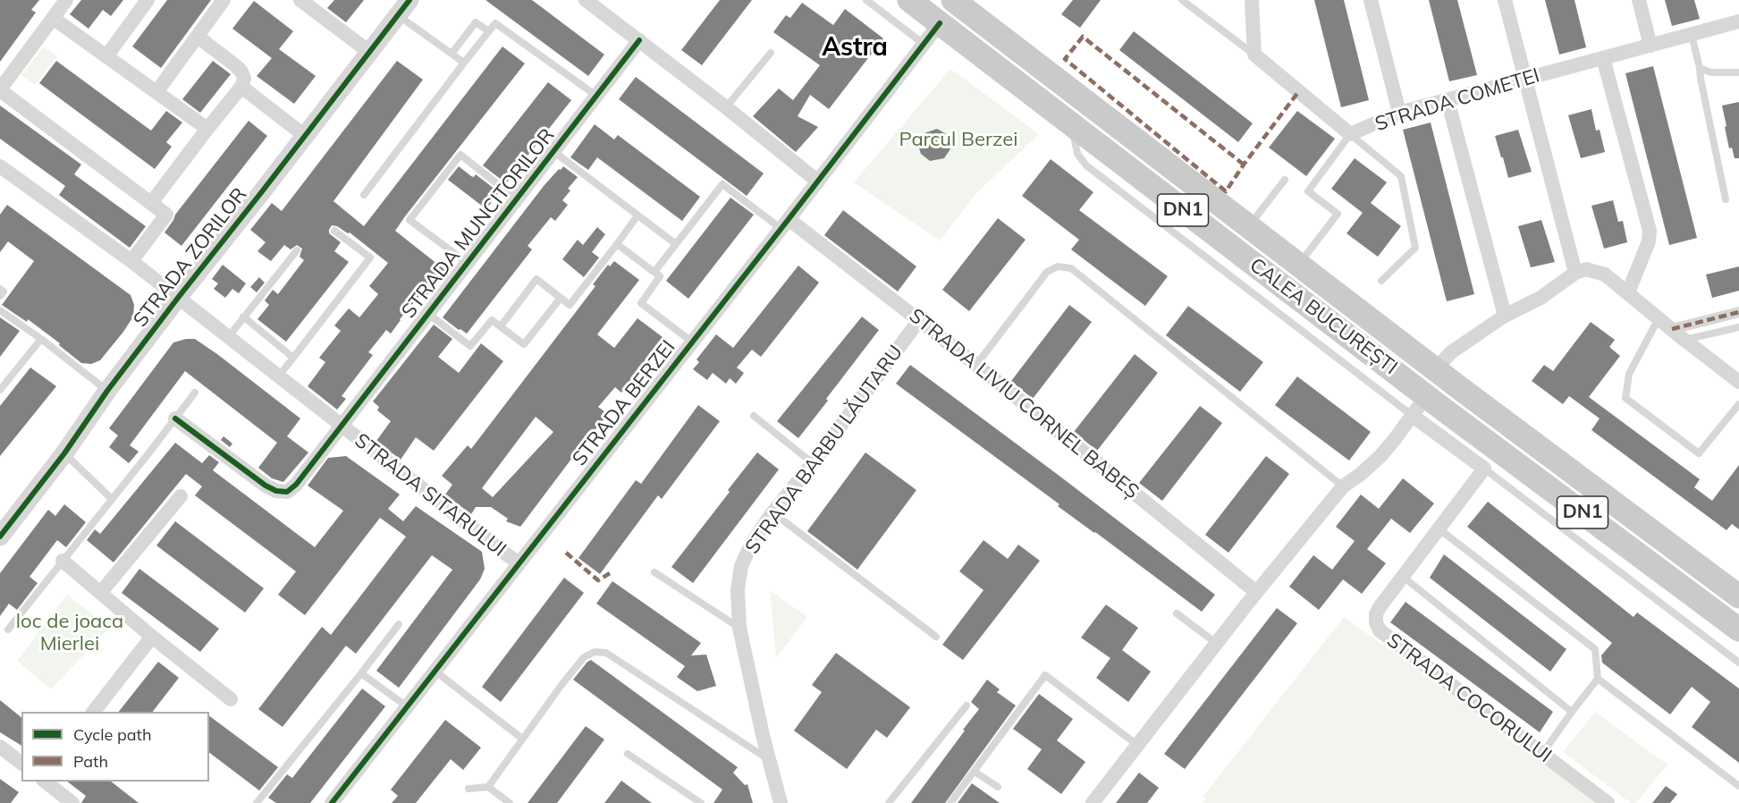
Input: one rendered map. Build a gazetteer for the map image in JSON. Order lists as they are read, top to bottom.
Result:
{
  "streets": {
    "main road": ["DN1", "CALEA BUCUREȘTI"],
    "street": [
      "STRADA COMETEI",
      "STRADA MUNCITORILOR",
      "STRADA ZORILOR",
      "STRADA BERZEI",
      "STRADA LIVIU CORNEL BABEȘ",
      "STRADA BARBU LĂUTARU",
      "STRADA SITARULUI",
      "STRADA COCORULUI"
    ]
  },
  "crossings": [
    ["STRADA MUNCITORILOR", "STRADA SITARULUI"],
    ["STRADA ZORILOR", "STRADA SITARULUI"],
    ["CALEA BUCUREȘTI", "STRADA BERZEI"],
    ["STRADA BERZEI", "STRADA LIVIU CORNEL BABEȘ"],
    ["STRADA BERZEI", "STRADA SITARULUI"],
    ["STRADA LIVIU CORNEL BABEȘ", "STRADA BARBU LĂUTARU"]
  ],
  "districts": ["Astra"],
  "parks": ["Parcul Berzei", "loc de joaca Mierlei"],
  "legend": ["Cycle path", "Path"]
}
